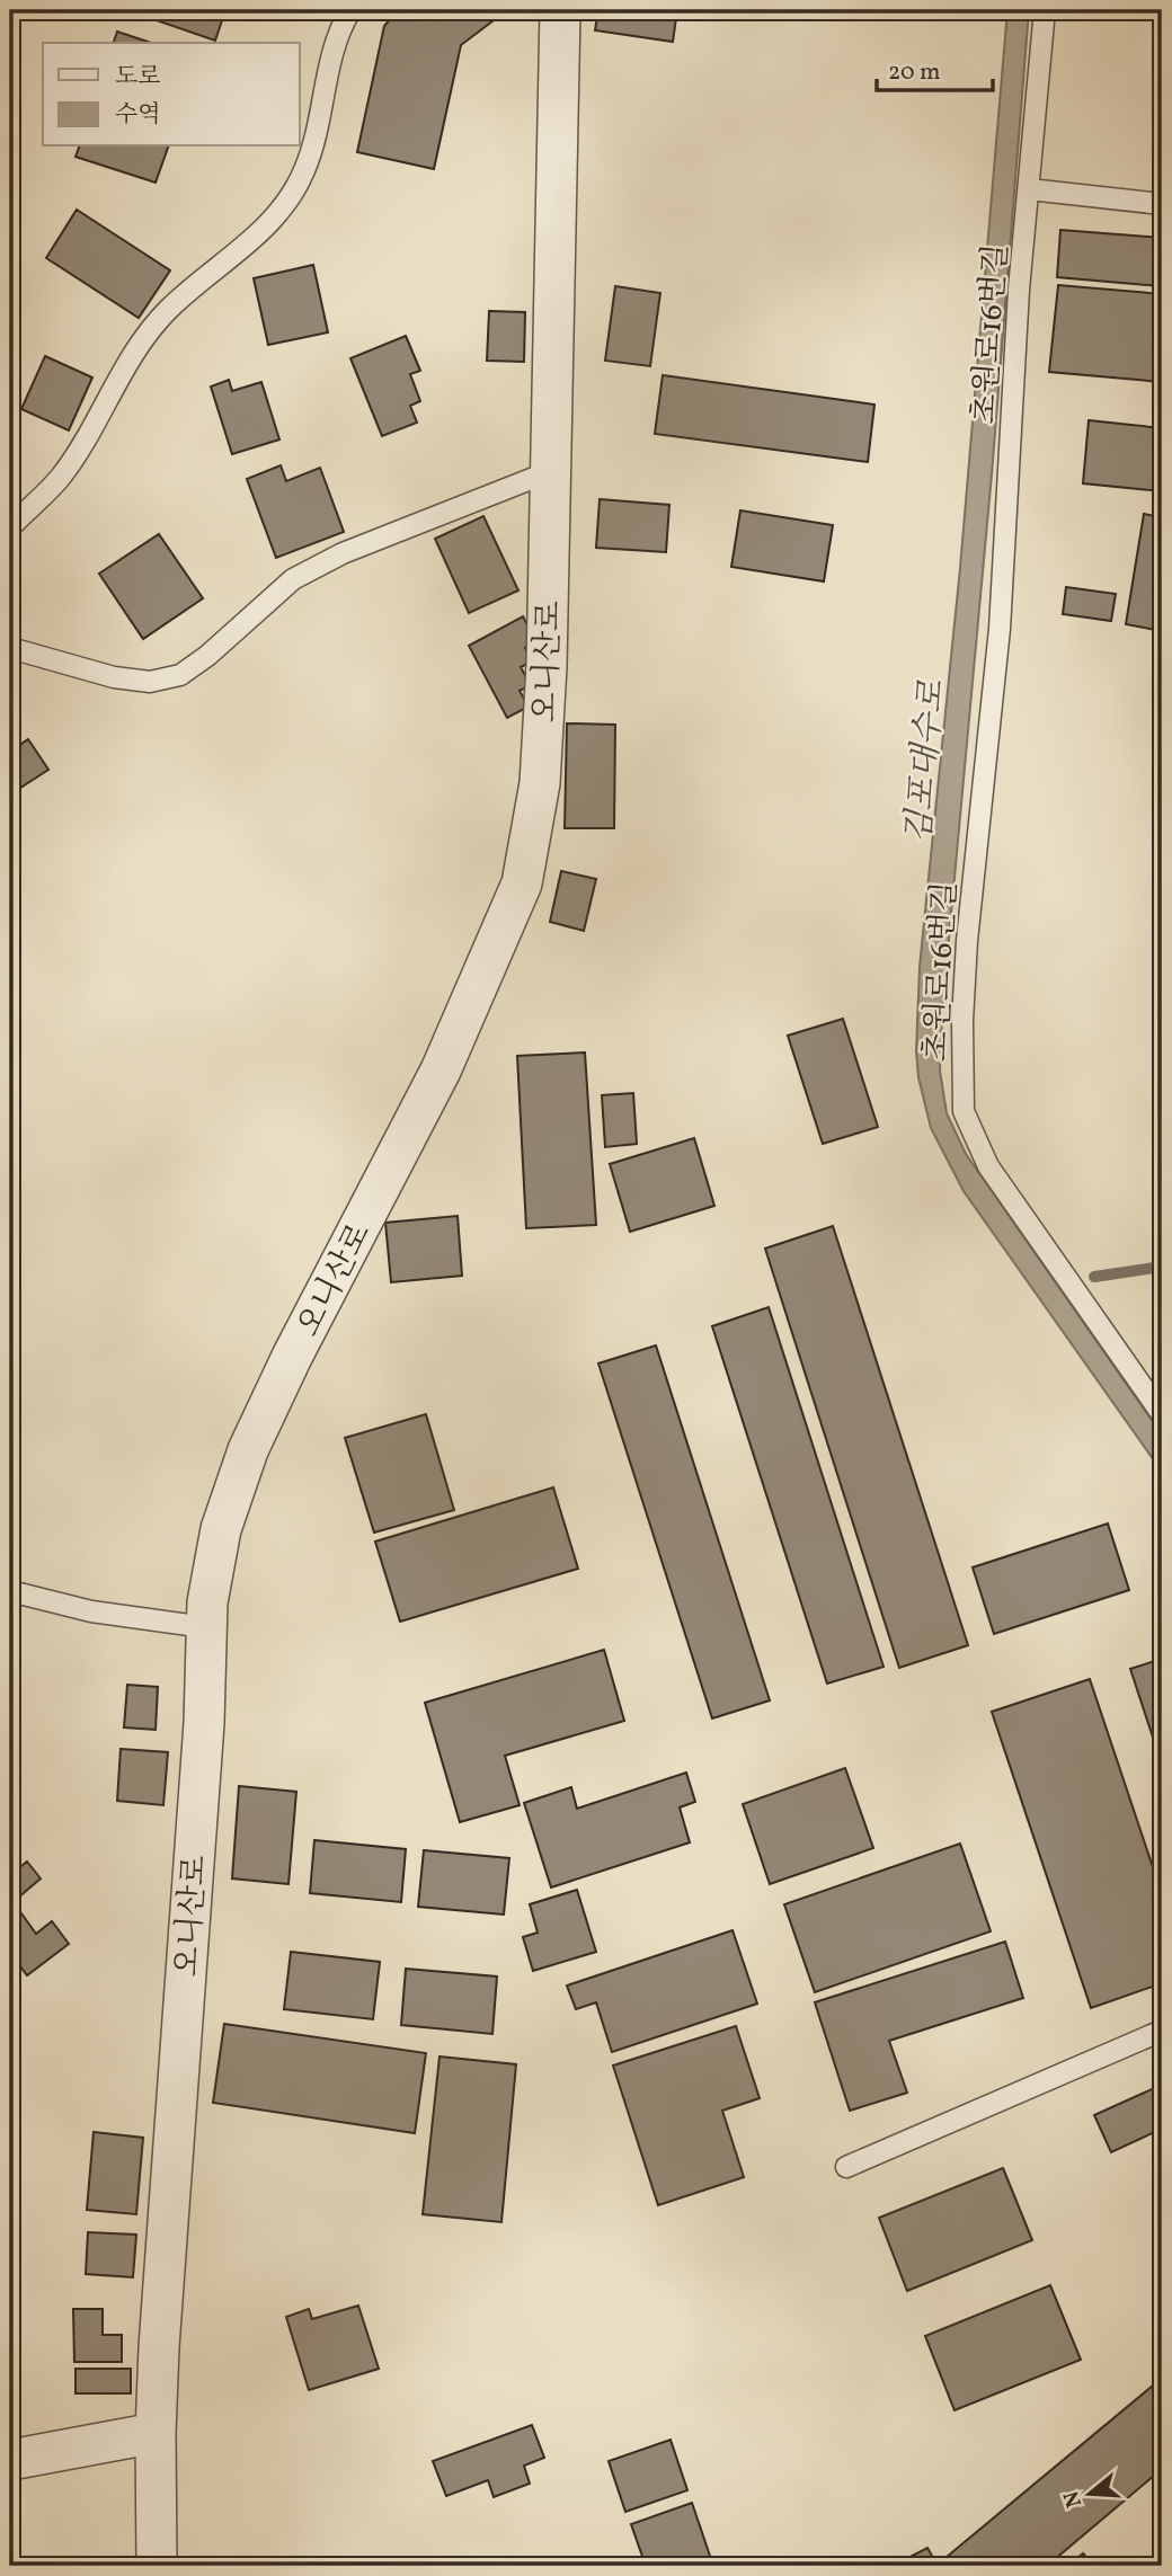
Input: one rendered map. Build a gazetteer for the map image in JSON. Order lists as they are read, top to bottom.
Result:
{
  "streets": {
    "street": ["오니산로"],
    "lane": ["초원로16번길"]
  },
  "water": ["김포대수로"],
  "legend": ["도로", "수역"],
  "scale_bar": "20 m",
  "north": "left"
}
